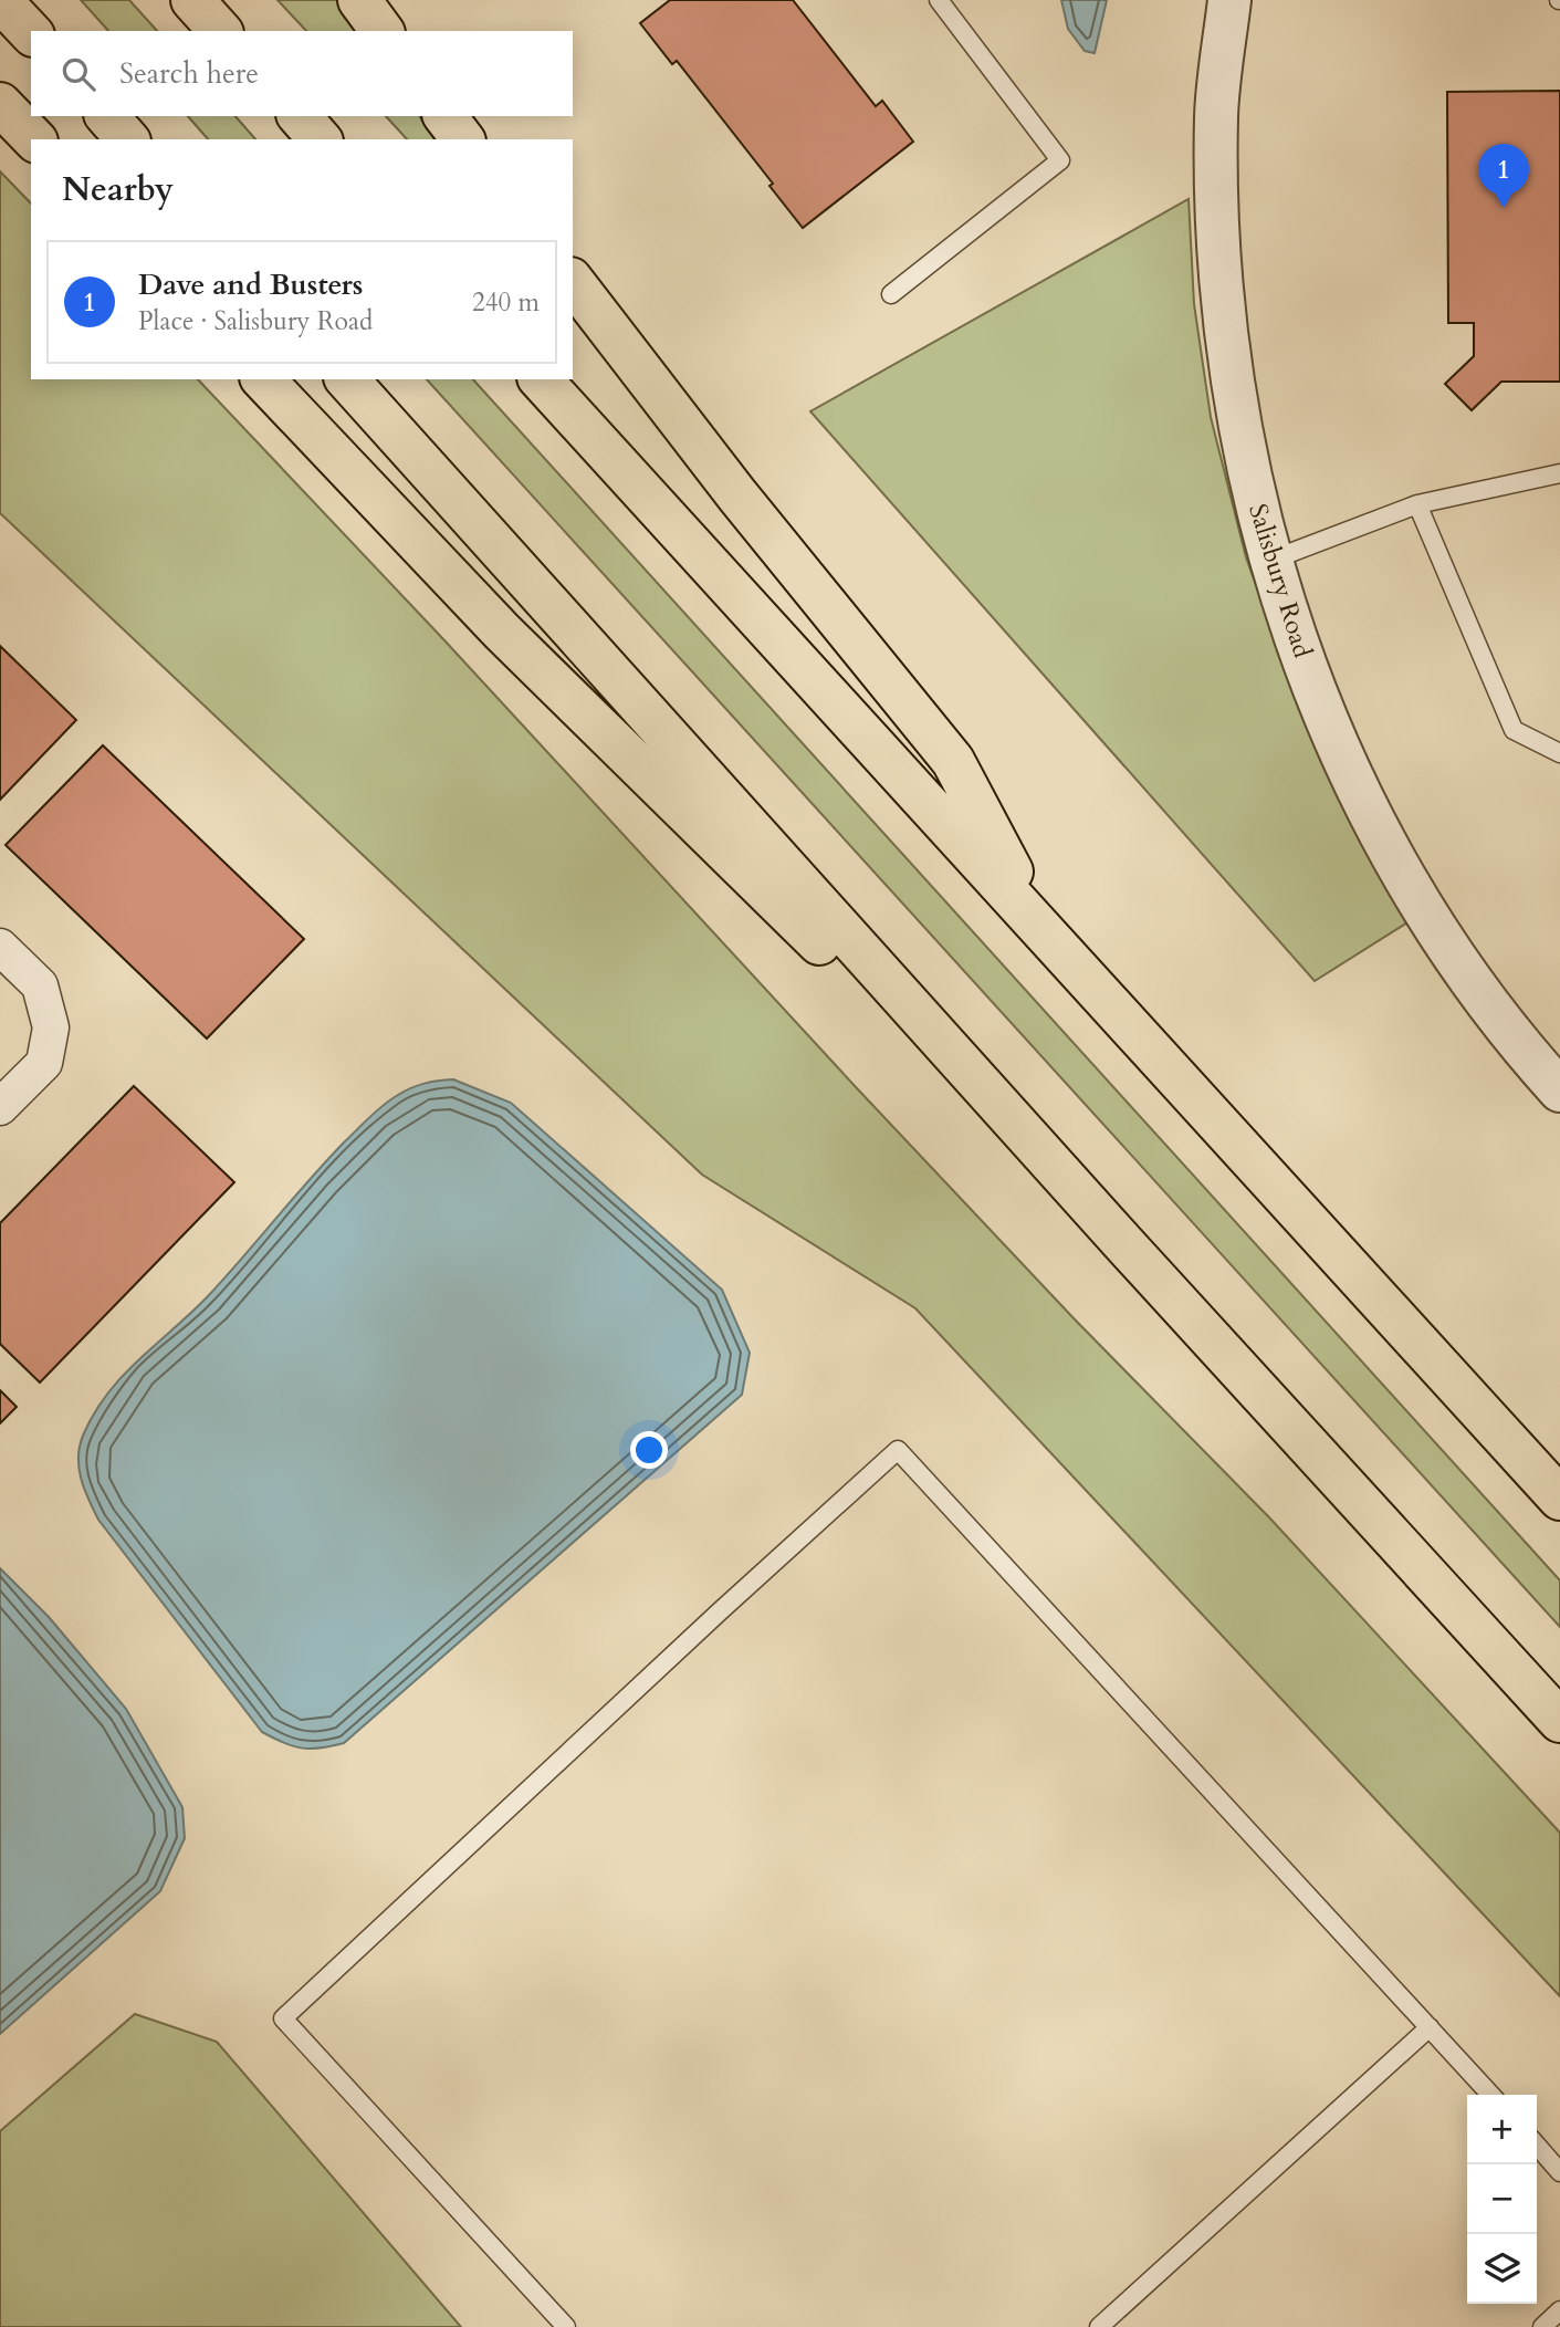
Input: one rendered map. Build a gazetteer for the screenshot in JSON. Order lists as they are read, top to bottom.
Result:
{
  "streets": {
    "street": ["Salisbury Road"]
  },
  "page": {
    "search": "Search here",
    "heading": "Nearby",
    "pins": "1",
    "list": [
      {
        "mark": "1",
        "name": "Dave and Busters",
        "note": "Place · Salisbury Road",
        "value": "240 m"
      }
    ],
    "map_buttons": ["+", "−"]
  }
}
